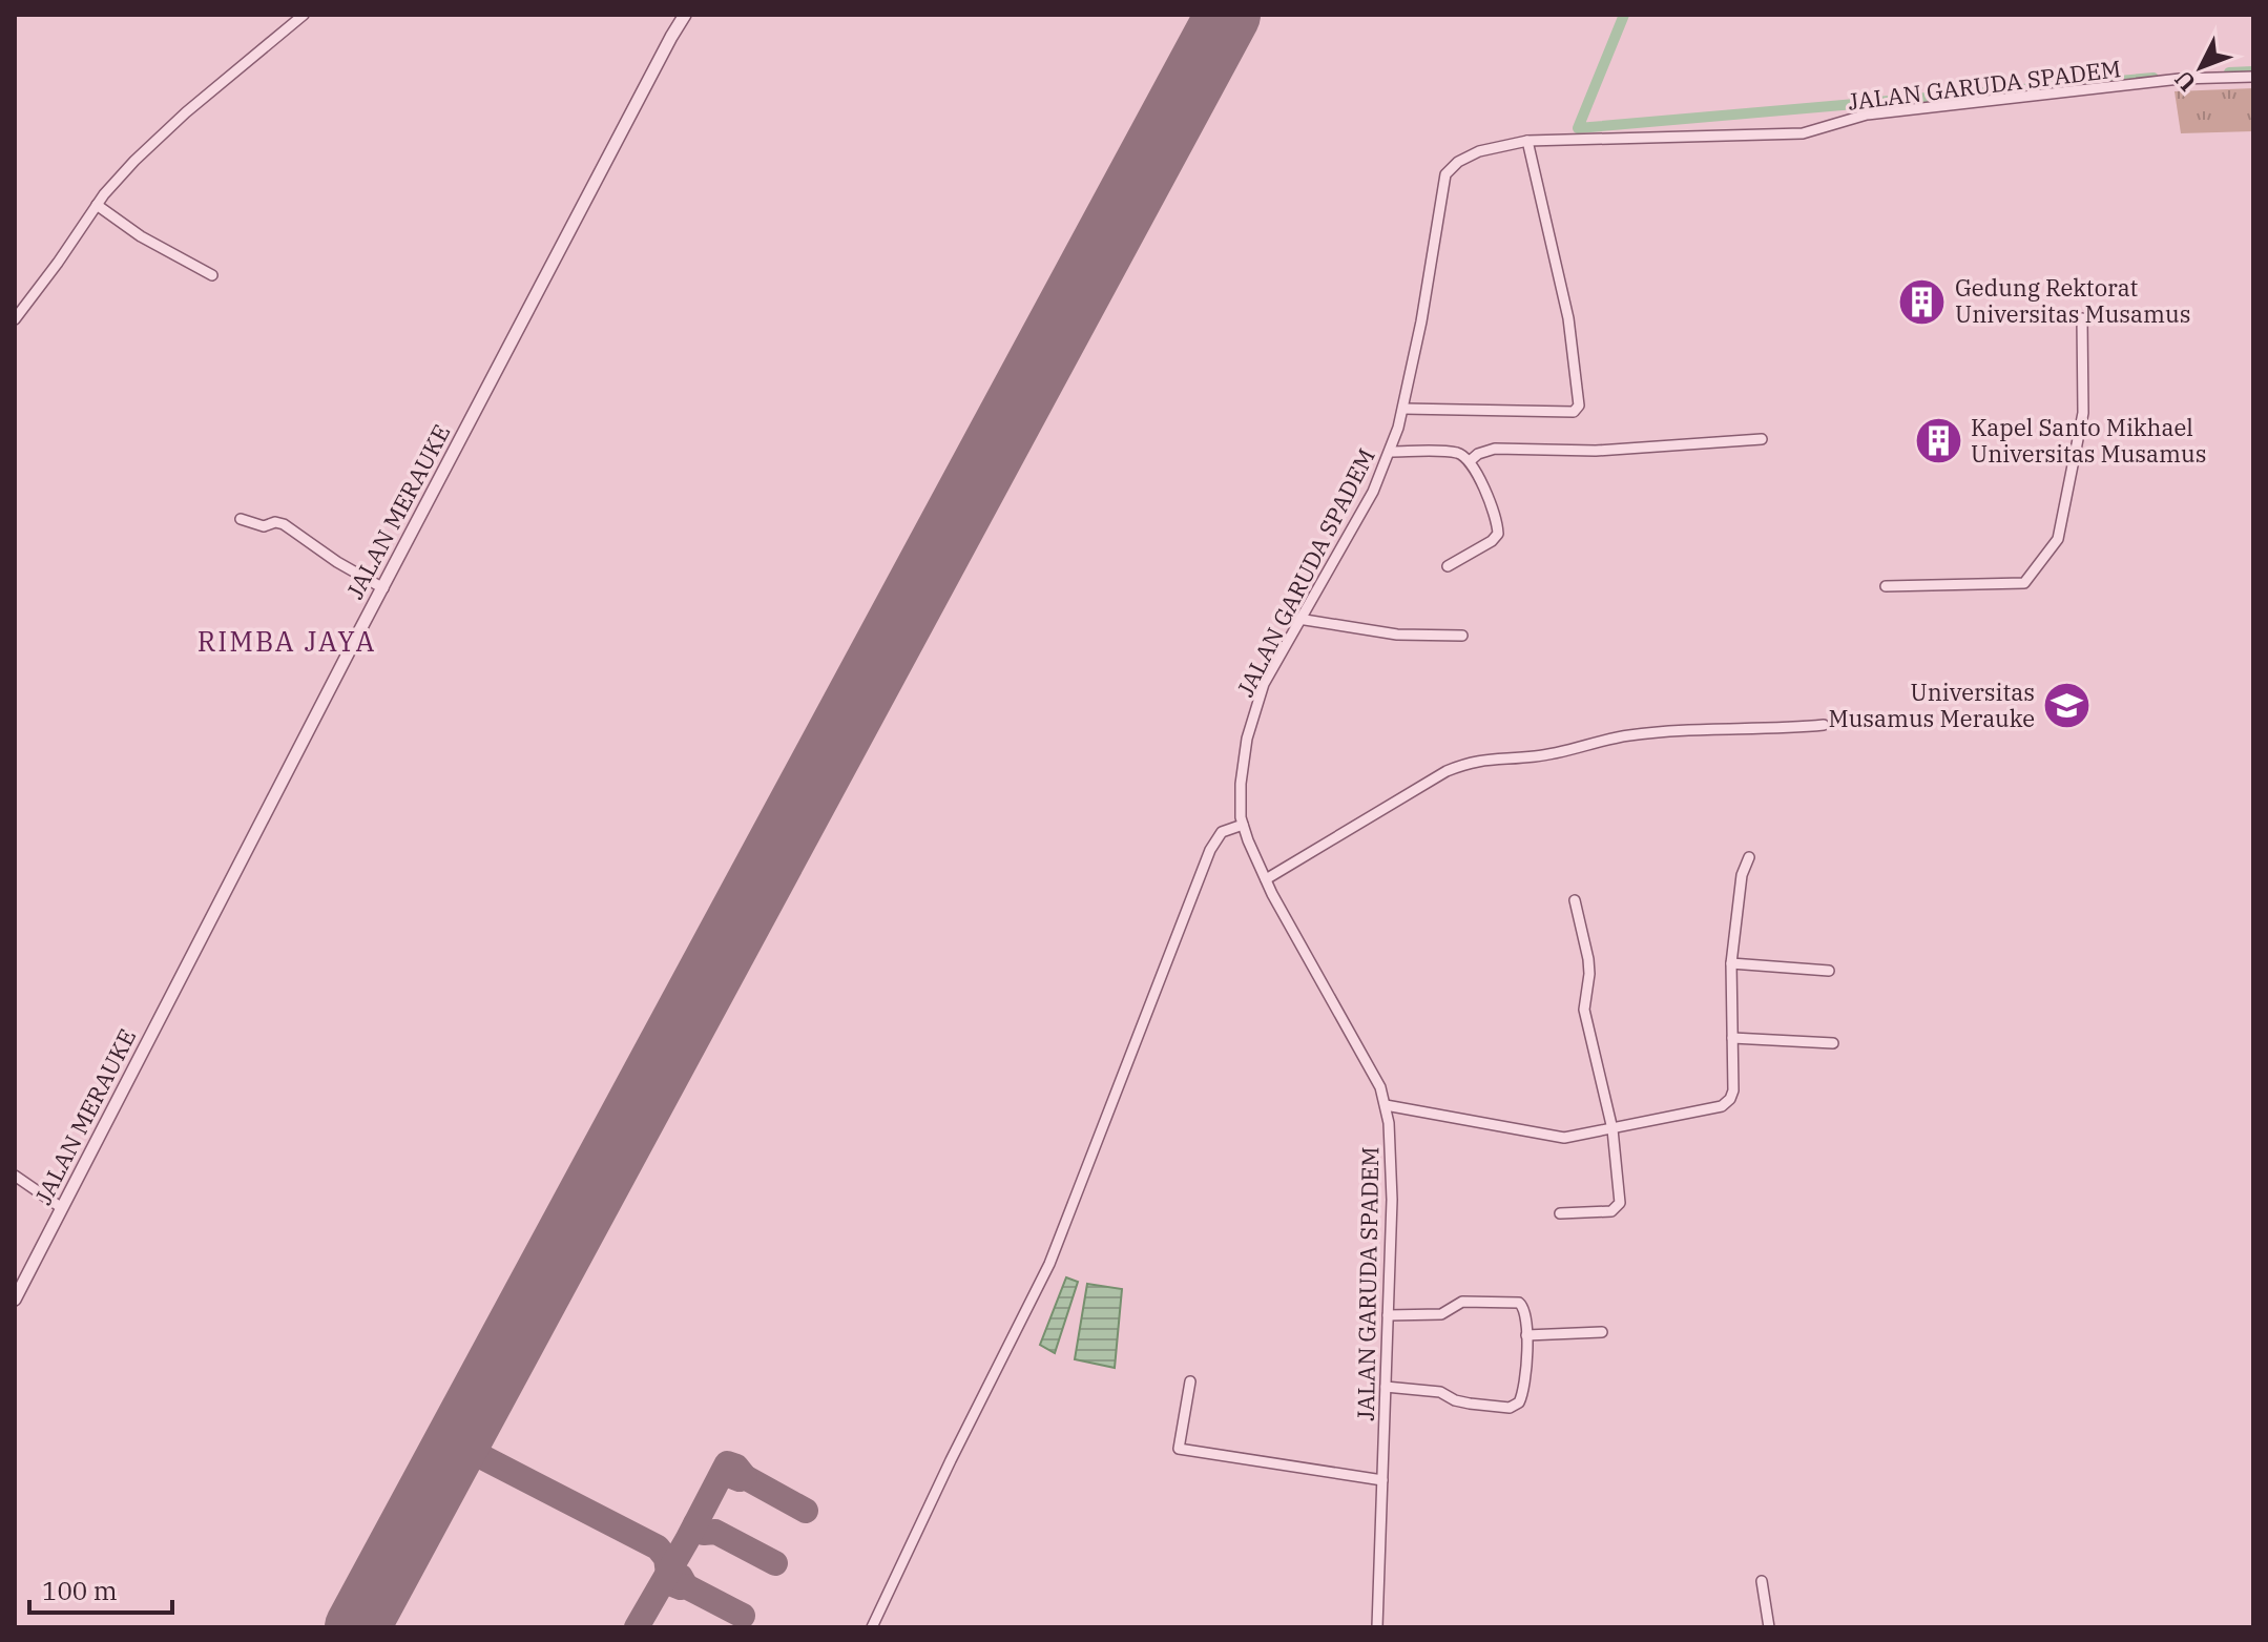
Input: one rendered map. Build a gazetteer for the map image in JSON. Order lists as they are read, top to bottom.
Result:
{
  "streets": {
    "street": ["JALAN GARUDA SPADEM", "JALAN MERAUKE"]
  },
  "districts": ["RIMBA JAYA"],
  "places": {
    "building": ["Gedung Rektorat Universitas Musamus", "Kapel Santo Mikhael Universitas Musamus"],
    "school or university": ["Universitas Musamus Merauke"]
  },
  "scale_bar": "100 m",
  "north": "bottom left"
}
